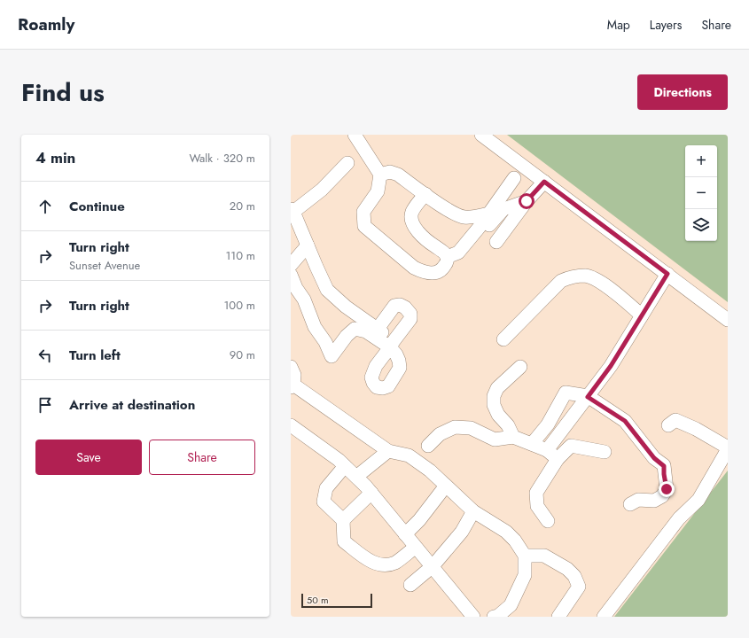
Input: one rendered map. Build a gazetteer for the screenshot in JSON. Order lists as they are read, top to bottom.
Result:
{
  "scale_bar": "50 m",
  "page": {
    "header": "Roamly",
    "nav": ["Map", "Layers", "Share"],
    "title": "Find us",
    "buttons": [
      "Directions",
      ["Save", "Share"]
    ],
    "heading": ["4 min", "Walk · 320 m"],
    "map_buttons": ["+", "−"],
    "list": [
      ["Continue", "20 m"],
      ["Turn right", "Sunset Avenue", "110 m"],
      ["Turn right", "100 m"],
      ["Turn left", "90 m"],
      "Arrive at destination"
    ],
    "scale": "50 m"
  }
}
